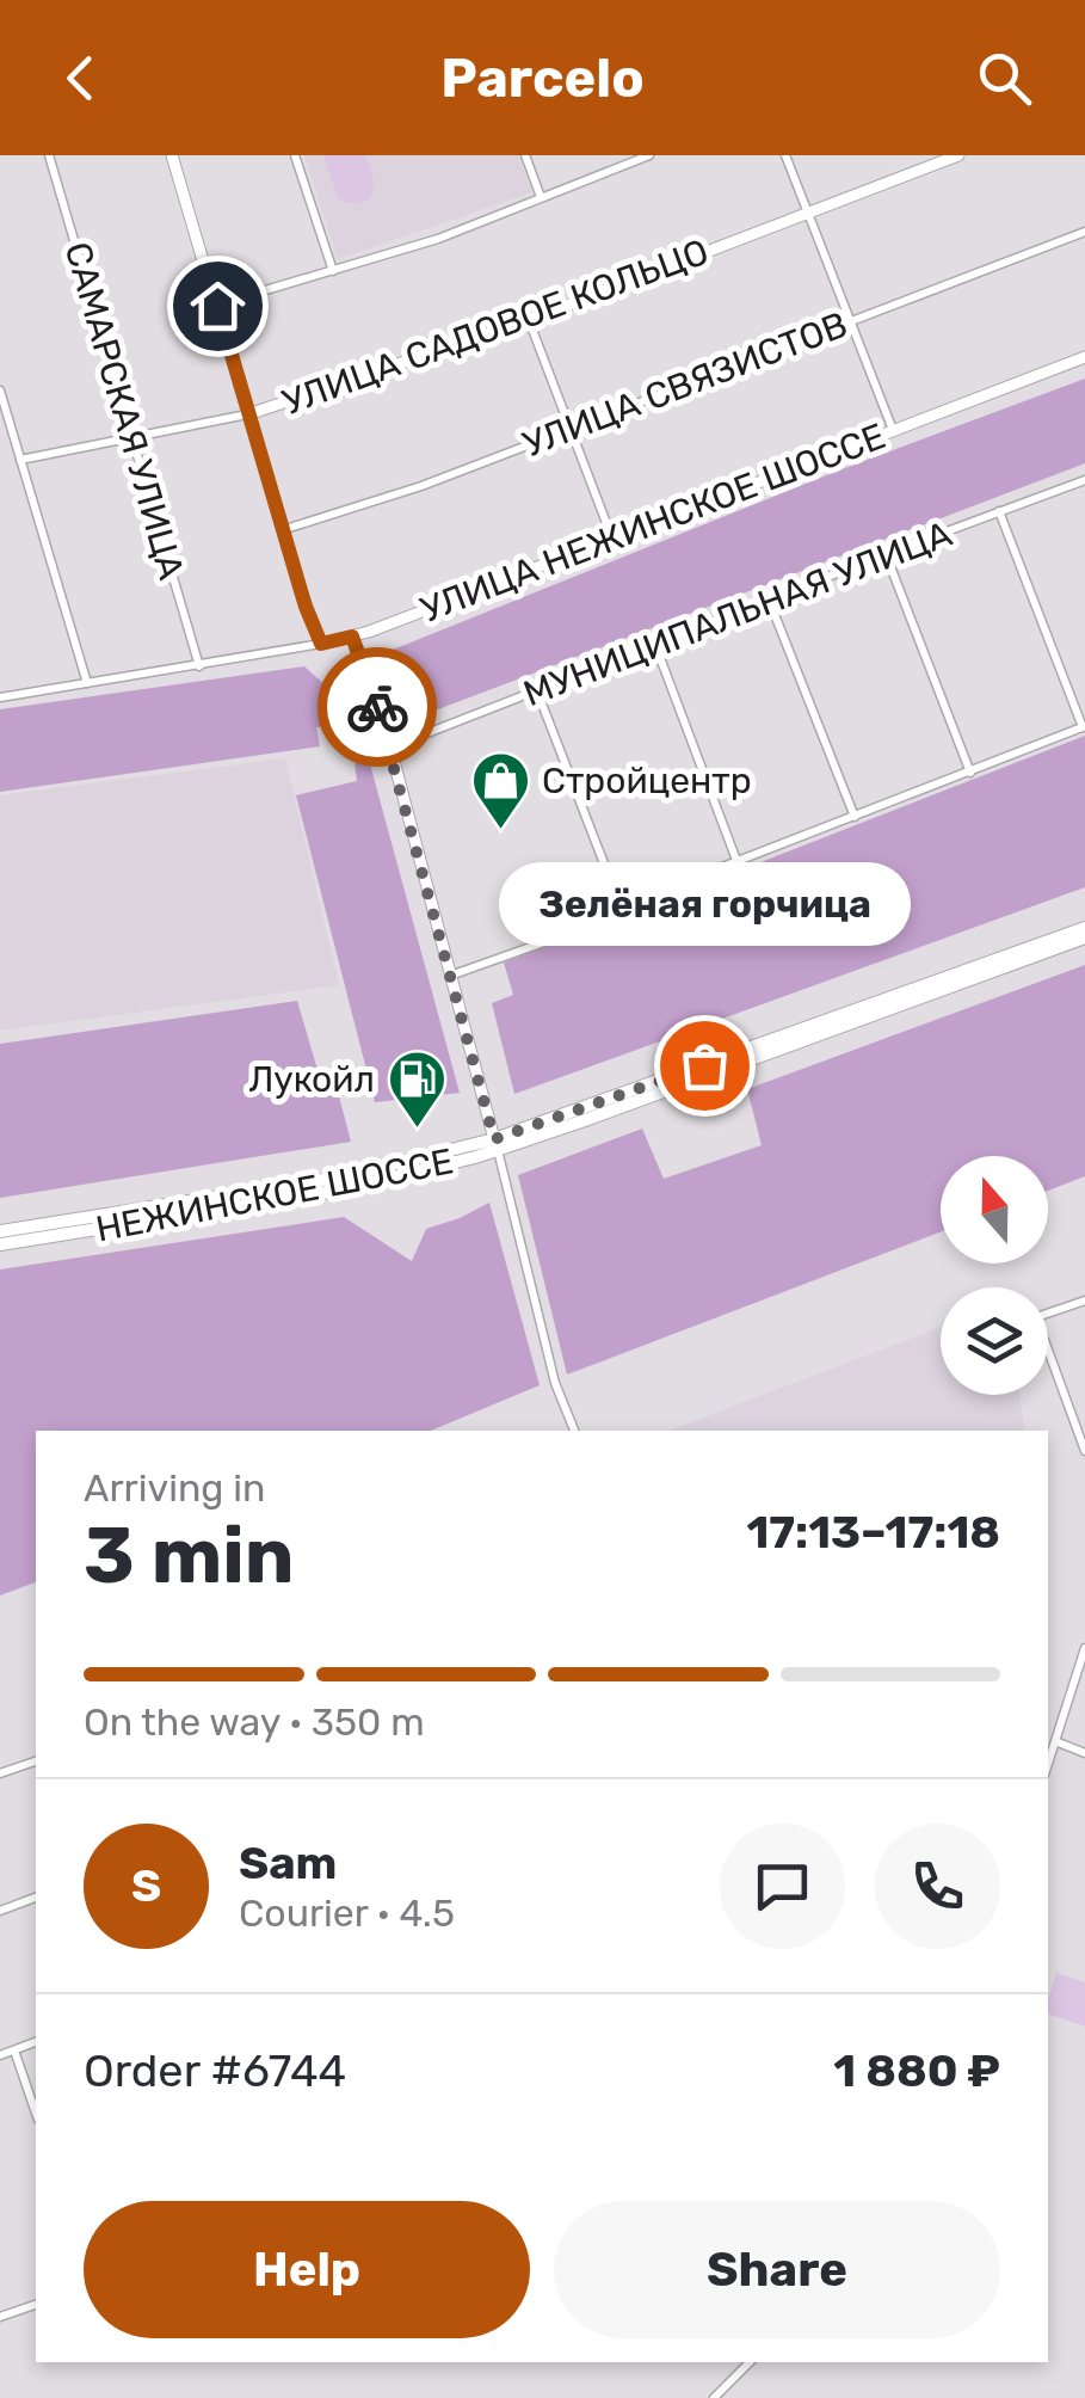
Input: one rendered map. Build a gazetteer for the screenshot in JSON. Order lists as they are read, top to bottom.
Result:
{
  "streets": {
    "main road": ["УЛИЦА САДОВОЕ КОЛЬЦО", "УЛИЦА НЕЖИНСКОЕ ШОССЕ", "НЕЖИНСКОЕ ШОССЕ"],
    "street": ["УЛИЦА СВЯЗИСТОВ", "САМАРСКАЯ УЛИЦА", "МУНИЦИПАЛЬНАЯ УЛИЦА"]
  },
  "crossings": [
    ["УЛИЦА САДОВОЕ КОЛЬЦО", "САМАРСКАЯ УЛИЦА"],
    ["САМАРСКАЯ УЛИЦА", "УЛИЦА НЕЖИНСКОЕ ШОССЕ"]
  ],
  "places": {
    "shop": ["Стройцентр"],
    "other": ["Зелёная горчица"],
    "fuel station": ["Лукойл"]
  },
  "north": "top",
  "page": {
    "header": "Parcelo",
    "bubble": "Зелёная горчица",
    "heading": ["3 min", "Arriving in", "17:13–17:18"],
    "panel": [
      "Sam",
      "Courier · 4.5",
      "Order #6744",
      "1 880 ₽"
    ],
    "bar": "On the way · 350 m",
    "round": "S",
    "buttons": ["Help", "Share"]
  }
}
